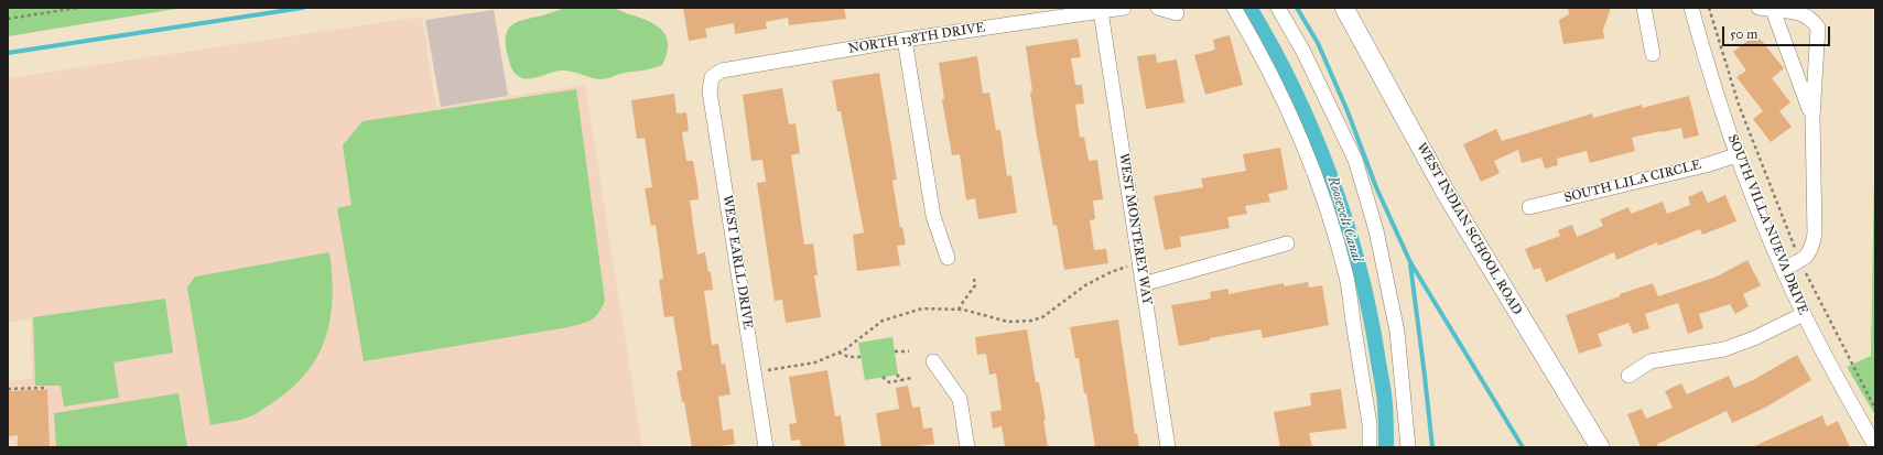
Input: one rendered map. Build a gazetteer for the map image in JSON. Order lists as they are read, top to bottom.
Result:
{
  "streets": {
    "main road": ["WEST INDIAN SCHOOL ROAD"],
    "street": [
      "NORTH 138TH DRIVE",
      "SOUTH LILA CIRCLE",
      "SOUTH VILLA NUEVA DRIVE",
      "WEST MONTEREY WAY",
      "WEST EARLL DRIVE"
    ]
  },
  "crossings": [
    ["NORTH 138TH DRIVE", "WEST MONTEREY WAY"],
    ["NORTH 138TH DRIVE", "WEST EARLL DRIVE"],
    ["SOUTH LILA CIRCLE", "SOUTH VILLA NUEVA DRIVE"]
  ],
  "water": ["Roosevelt Canal"],
  "scale_bar": "50 m"
}
